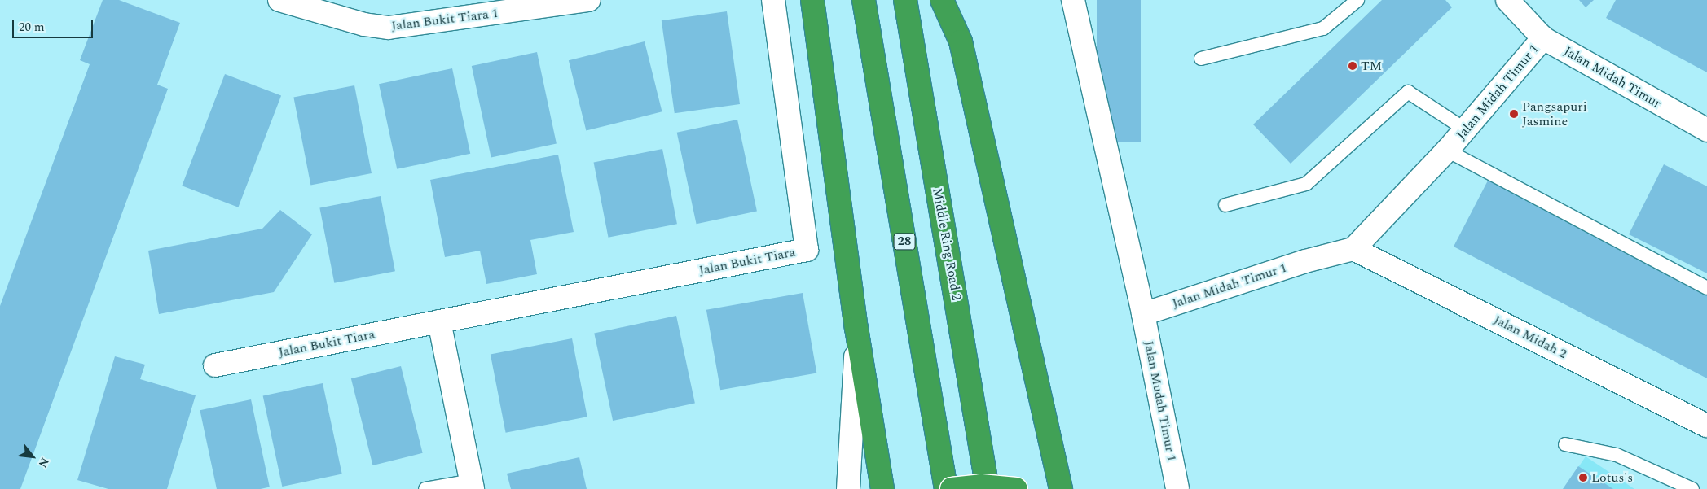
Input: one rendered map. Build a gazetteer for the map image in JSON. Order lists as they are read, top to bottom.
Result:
{
  "streets": {
    "highway": ["28", "Middle Ring Road 2"],
    "street": [
      "Jalan Bukit Tiara 1",
      "Jalan Midah Timur",
      "Jalan Midah Timur 1",
      "Jalan Bukit Tiara",
      "Jalan Midah 2",
      "Jalan Mudah Timur 1"
    ]
  },
  "crossings": [
    ["Jalan Midah Timur", "Jalan Midah Timur 1"],
    ["Jalan Midah Timur 1", "Jalan Midah 2"],
    ["Jalan Midah Timur 1", "Jalan Mudah Timur 1"]
  ],
  "places": ["TM", "Pangsapuri Jasmine", "Lotus's"],
  "scale_bar": "20 m",
  "north": "bottom right"
}
